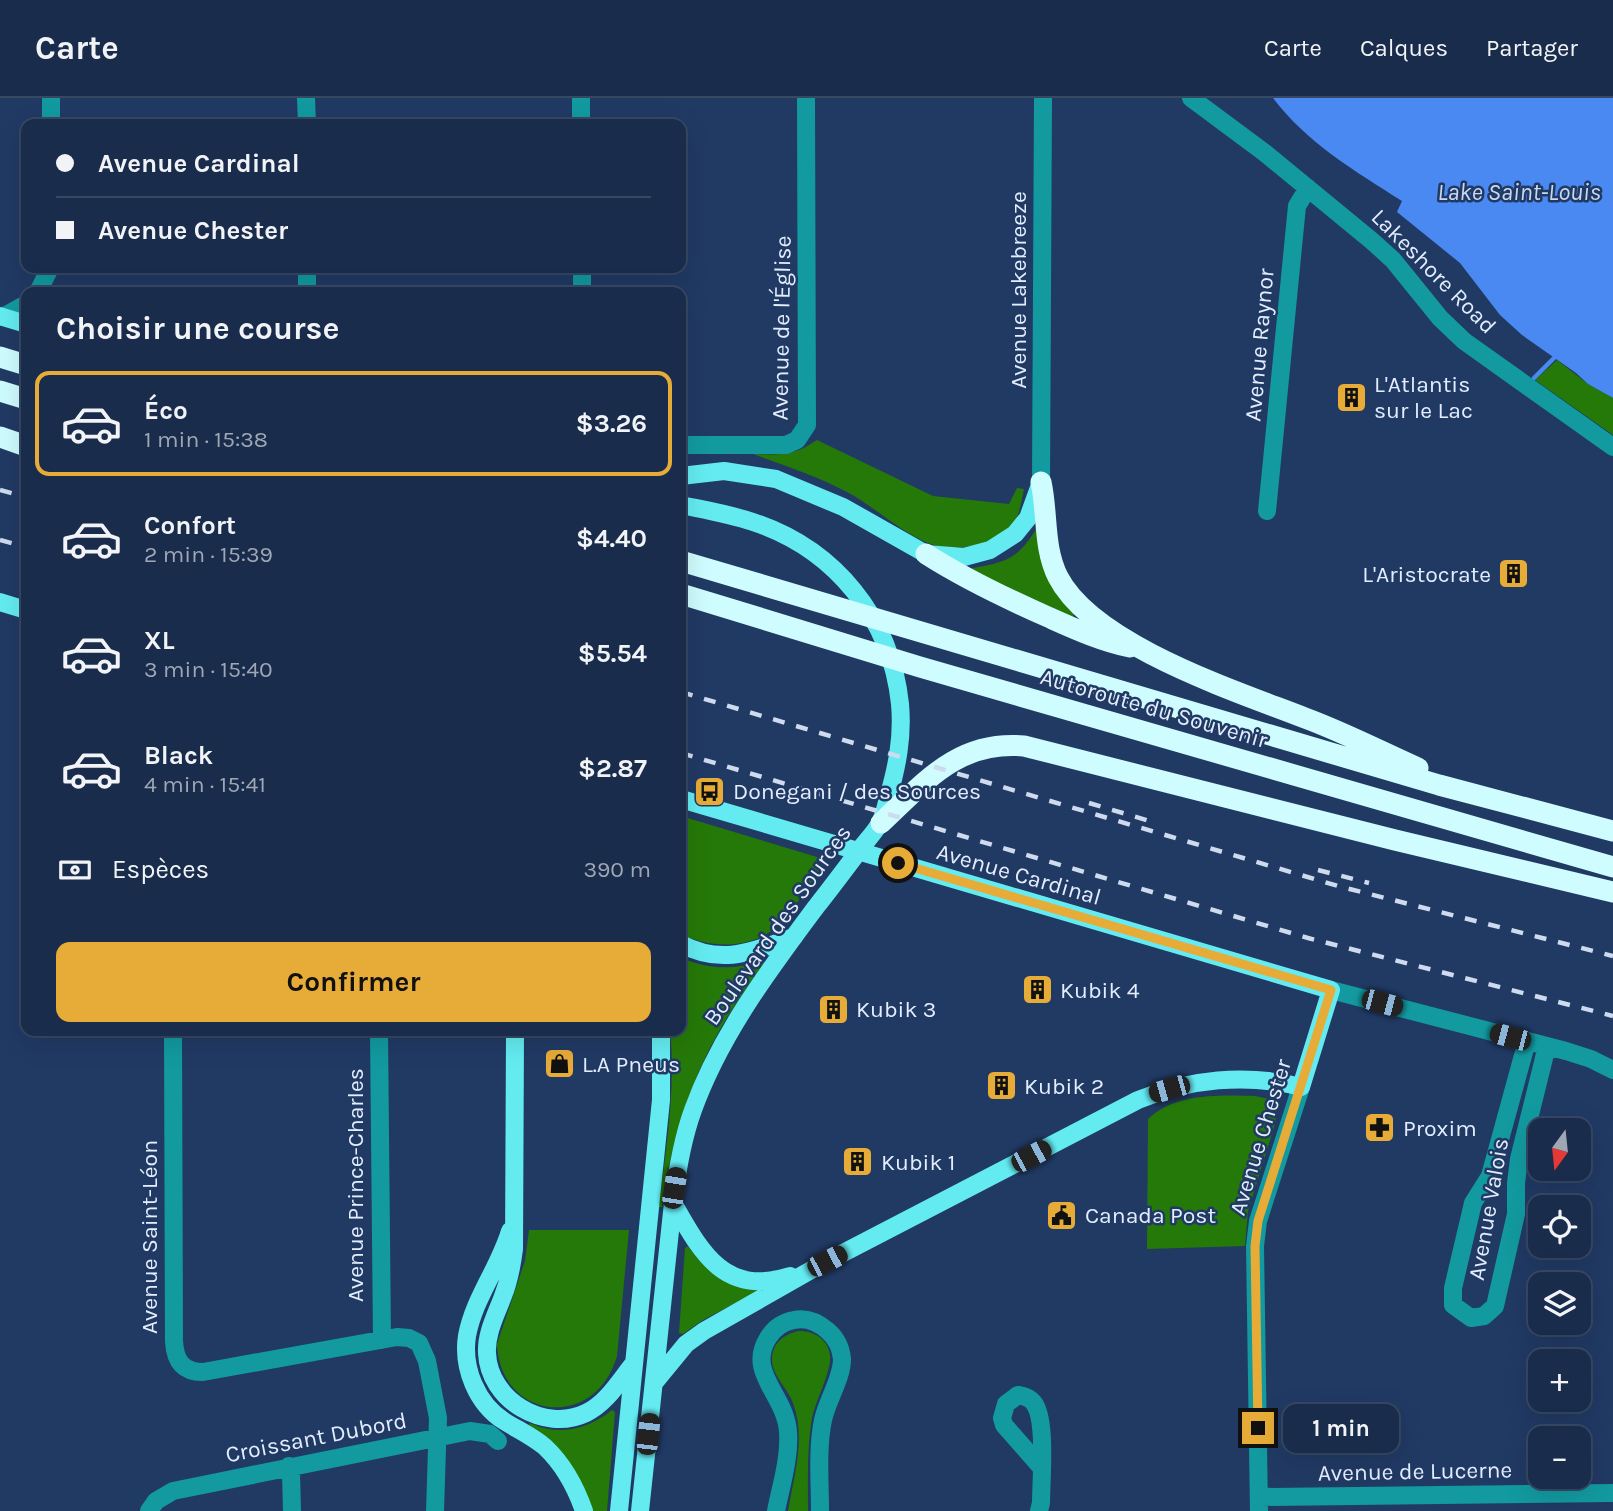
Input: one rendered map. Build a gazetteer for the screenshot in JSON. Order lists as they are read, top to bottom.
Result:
{
  "streets": {
    "highway": ["Autoroute du Souvenir"],
    "main road": ["Avenue Cardinal", "Boulevard des Sources", "Avenue Chester"],
    "street": [
      "Lakeshore Road",
      "Avenue Lakebreeze",
      "Avenue de l'Église",
      "Avenue Raynor",
      "Avenue Prince-Charles",
      "Avenue Valois",
      "Avenue Saint-Léon",
      "Croissant Dubord",
      "Avenue de Lucerne"
    ]
  },
  "crossings": [
    ["Lakeshore Road", "Avenue Raynor"],
    ["Avenue Cardinal", "Avenue Chester"],
    ["Avenue Chester", "Avenue de Lucerne"],
    ["Avenue Prince-Charles", "Avenue Saint-Léon"],
    ["Avenue Saint-Léon", "Croissant Dubord"]
  ],
  "water": ["Lake Saint-Louis"],
  "places": {
    "building": [
      "L'Atlantis sur le Lac",
      "L'Aristocrate",
      "Kubik 4",
      "Kubik 3",
      "Kubik 2",
      "Kubik 1"
    ],
    "bus stop": ["Donegani / des Sources"],
    "shop": ["L.A Pneus"],
    "pharmacy": ["Proxim"],
    "public building": ["Canada Post"]
  },
  "north": "bottom",
  "page": {
    "header": "Carte",
    "nav": ["Carte", "Calques", "Partager"],
    "banner": ["Avenue Cardinal", "Avenue Chester"],
    "heading": "Choisir une course",
    "list": [
      {
        "name": "Éco",
        "note": "1 min · 15:38",
        "value": "$3.26"
      },
      {
        "name": "Confort",
        "note": "2 min · 15:39",
        "value": "$4.40"
      },
      {
        "name": "XL",
        "note": "3 min · 15:40",
        "value": "$5.54"
      },
      {
        "name": "Black",
        "note": "4 min · 15:41",
        "value": "$2.87"
      }
    ],
    "pay": ["Espèces", "390 m"],
    "buttons": "Confirmer",
    "map_buttons": ["+", "−"],
    "bubble": "1 min"
  }
}
